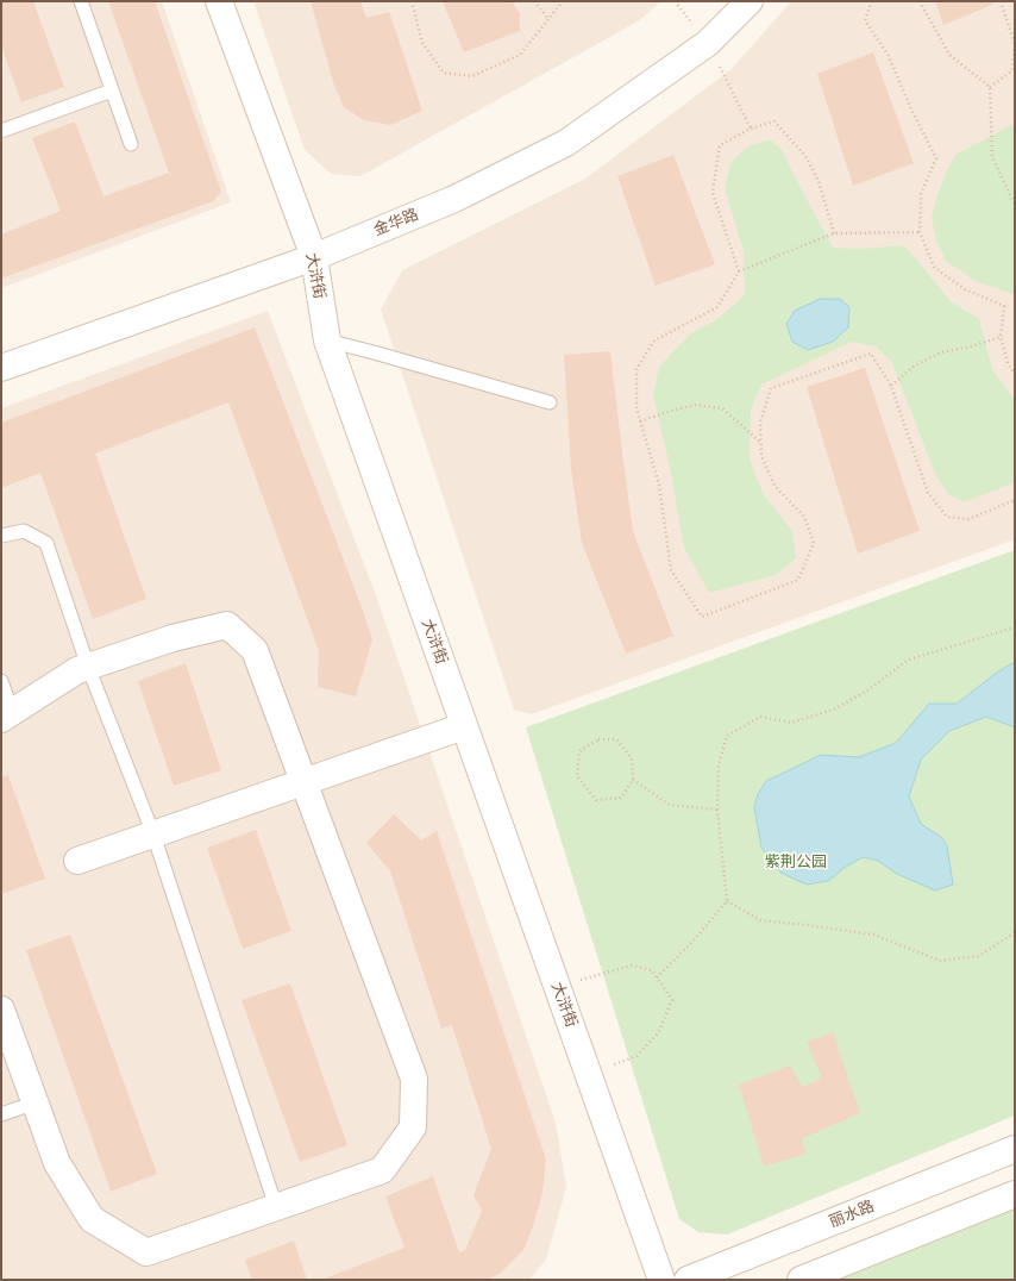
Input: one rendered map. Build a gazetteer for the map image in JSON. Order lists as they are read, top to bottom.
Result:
{
  "streets": {
    "street": ["金华路", "大浒街", "丽水路"]
  },
  "crossings": [
    ["金华路", "大浒街"]
  ],
  "parks": ["紫荆公园"]
}
